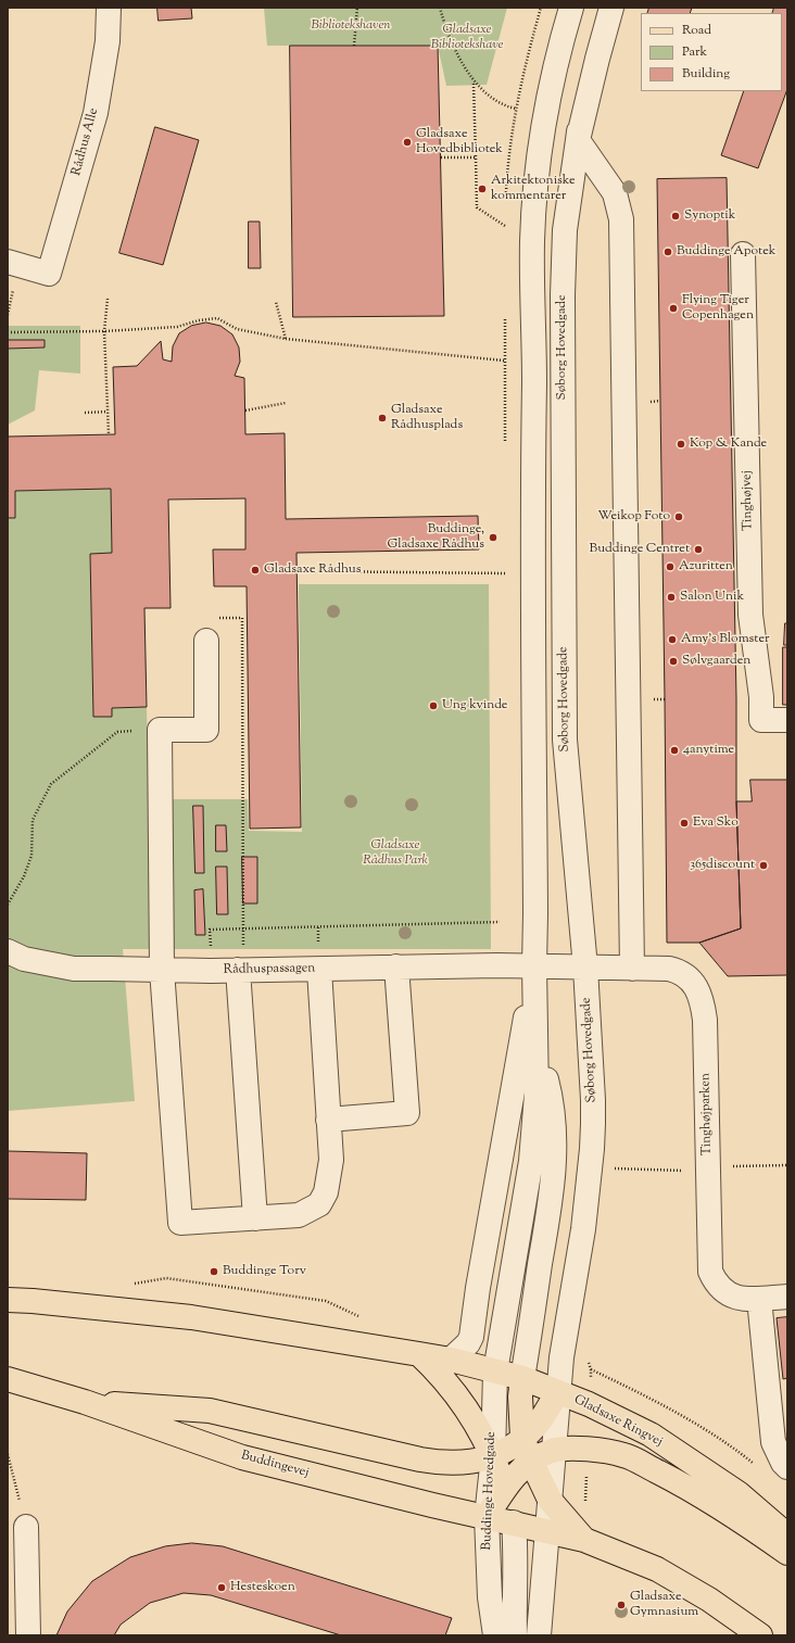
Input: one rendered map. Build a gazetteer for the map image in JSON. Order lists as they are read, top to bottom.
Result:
{
  "streets": {
    "main road": ["Gladsaxe Ringvej", "Buddingevej"],
    "street": [
      "Rådhus Alle",
      "Søborg Hovedgade",
      "Tinghøjvej",
      "Rådhuspassagen",
      "Tinghøjparken",
      "Buddinge Hovedgade"
    ]
  },
  "crossings": [
    ["Søborg Hovedgade", "Rådhuspassagen"],
    ["Søborg Hovedgade", "Tinghøjparken"],
    ["Søborg Hovedgade", "Gladsaxe Ringvej"],
    ["Rådhuspassagen", "Tinghøjparken"],
    ["Gladsaxe Ringvej", "Buddinge Hovedgade"],
    ["Buddingevej", "Buddinge Hovedgade"]
  ],
  "parks": ["Bibliotekshaven", "Gladsaxe Bibliotekshave", "Gladsaxe Rådhus Park"],
  "places": [
    "Gladsaxe Hovedbibliotek",
    "Arkitektoniske kommentarer",
    "Synoptik",
    "Buddinge Apotek",
    "Flying Tiger Copenhagen",
    "Gladsaxe Rådhusplads",
    "Kop & Kande",
    "Weikop Foto",
    "Buddinge, Gladsaxe Rådhus",
    "Buddinge Centret",
    "Azuritten",
    "Gladsaxe Rådhus",
    "Salon Unik",
    "Amy's Blomster",
    "Sølvgaarden",
    "Ung kvinde",
    "4anytime",
    "Eva Sko",
    "365discount",
    "Buddinge Torv",
    "Hesteskoen",
    "Gladsaxe Gymnasium"
  ],
  "legend": ["Road", "Park", "Building"]
}
